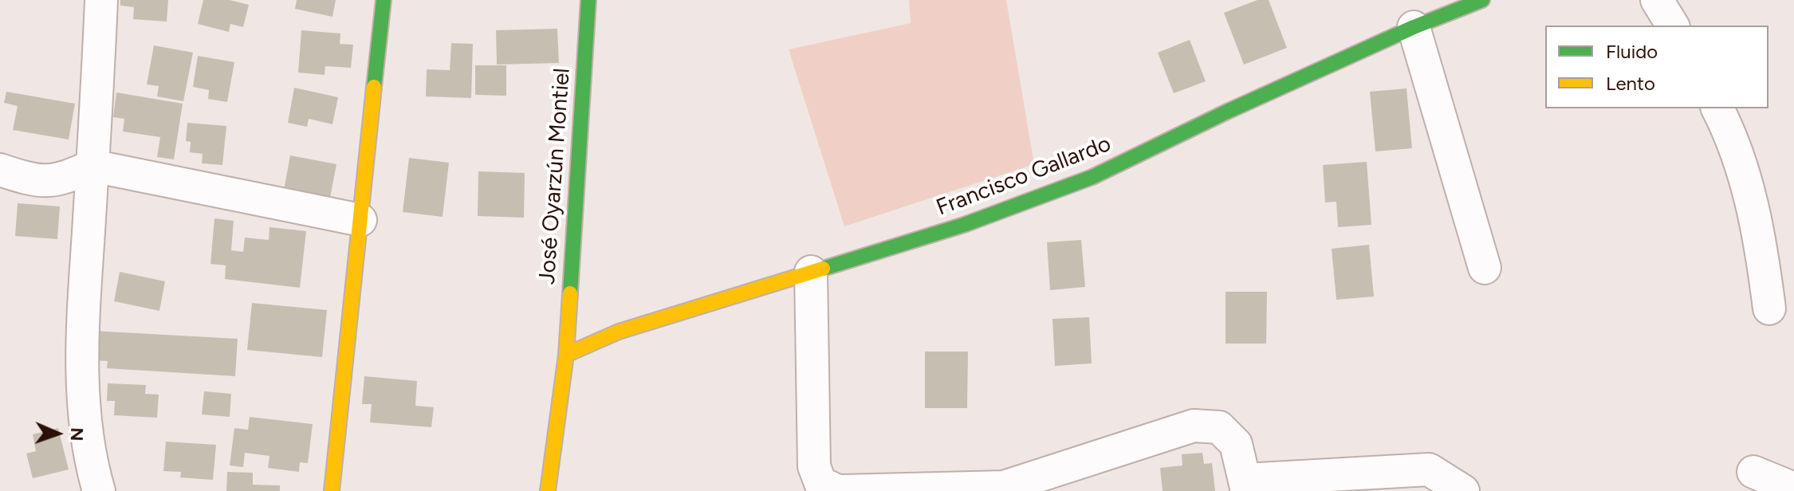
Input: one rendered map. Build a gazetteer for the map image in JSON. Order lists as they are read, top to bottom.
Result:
{
  "streets": {
    "street": ["José Oyarzún Montiel", "Francisco Gallardo"]
  },
  "crossings": [
    ["José Oyarzún Montiel", "Francisco Gallardo"]
  ],
  "legend": ["Fluido", "Lento"],
  "north": "right"
}
